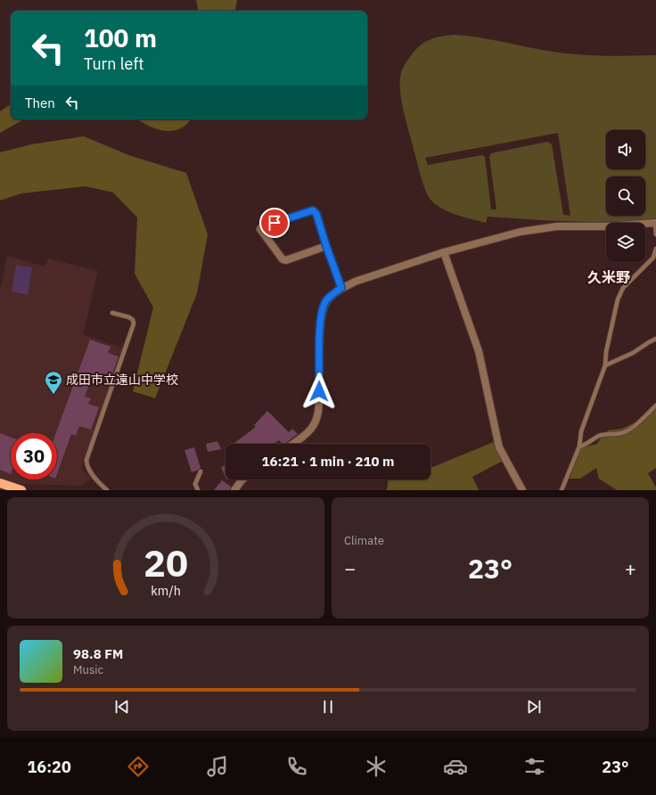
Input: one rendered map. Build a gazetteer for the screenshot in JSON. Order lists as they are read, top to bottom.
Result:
{
  "districts": ["久米野"],
  "places": {
    "school or university": ["成田市立遠山中学校"]
  },
  "page": {
    "turn": ["100 m", "Turn left"],
    "then": "Then",
    "limit": "30",
    "trip": "16:21 · 1 min · 210 m",
    "tile": "Climate",
    "heat": ["−", "23°", "+"],
    "song": ["98.8 FM", "Music"],
    "tabs": ["16:20", "23°"],
    "gauge": ["20", "km/h"]
  }
}
